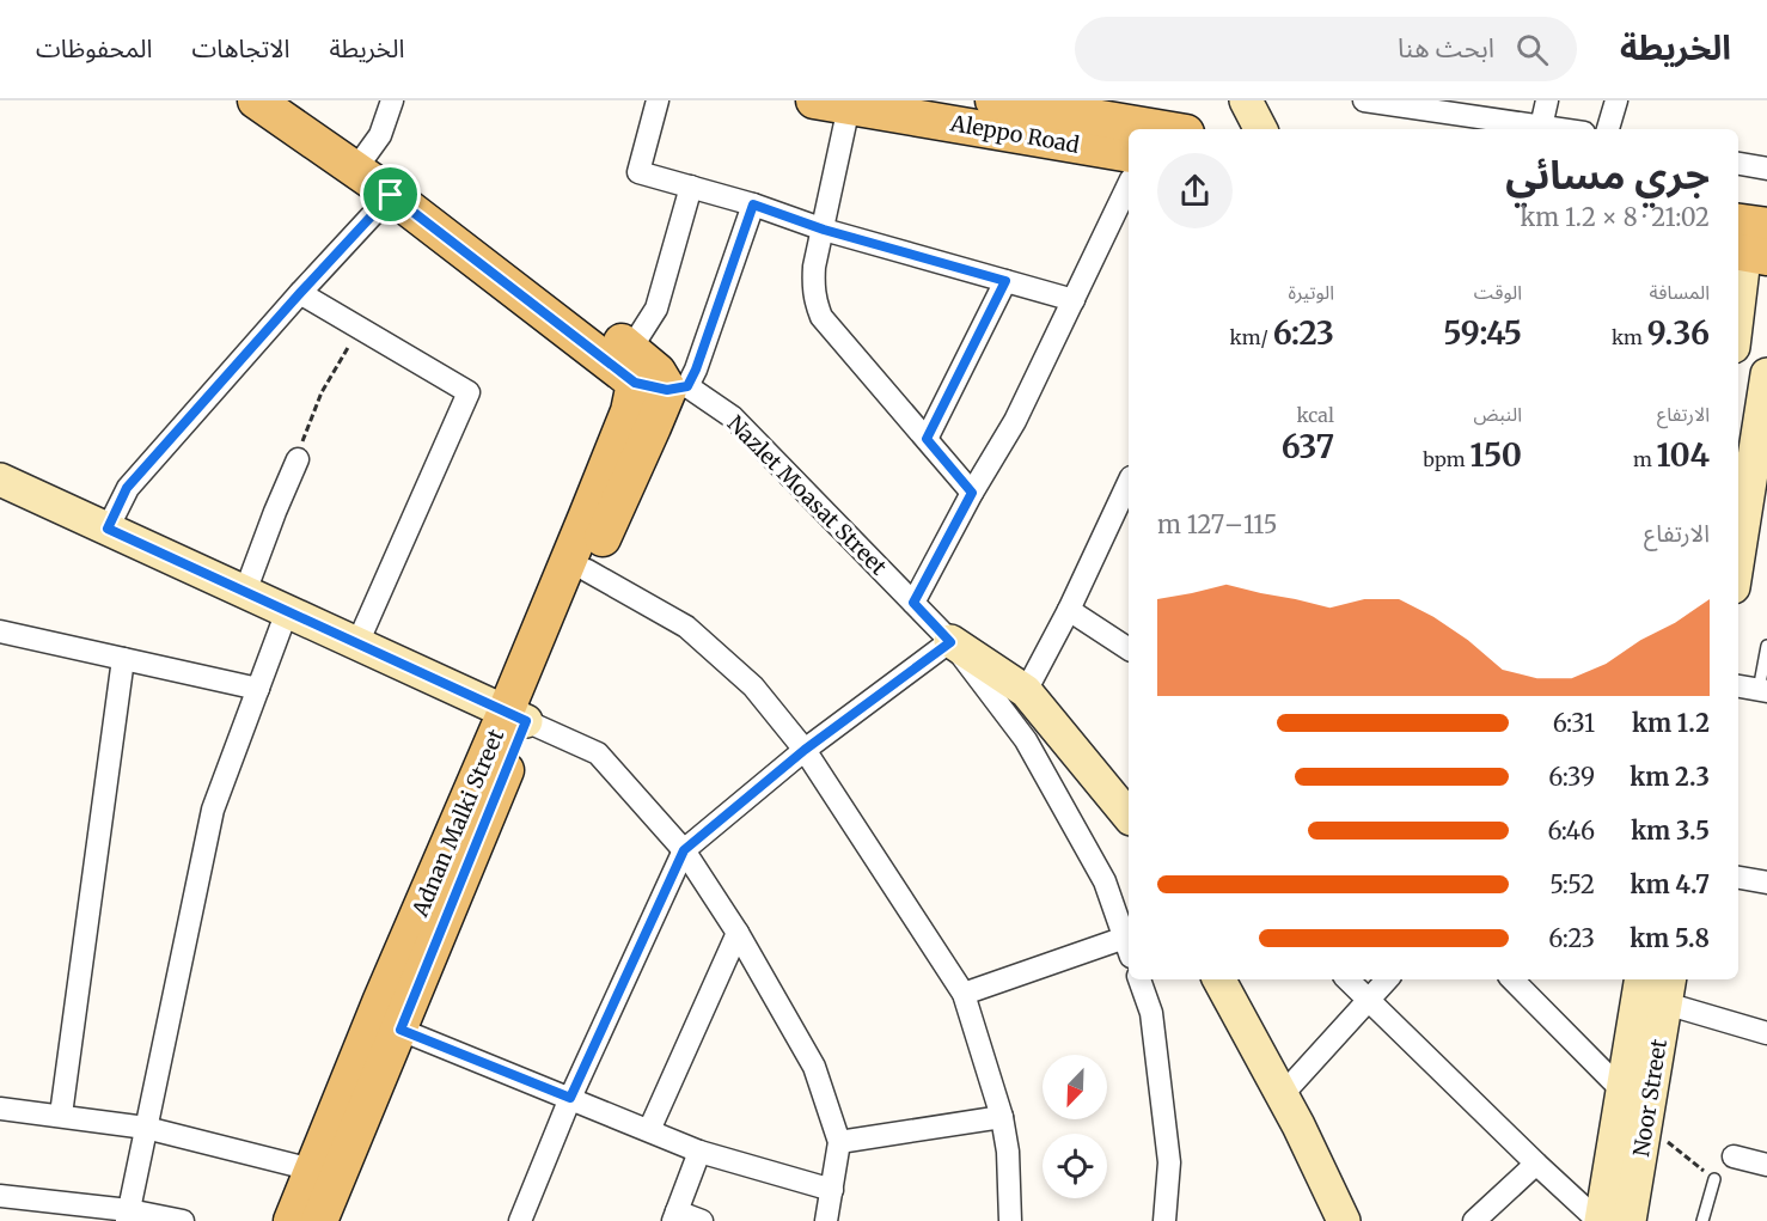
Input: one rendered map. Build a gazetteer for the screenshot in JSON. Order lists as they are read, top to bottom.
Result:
{
  "streets": {
    "main road": [
      "Aleppo Road",
      "Nazlet Moasat Street",
      "Adnan Malki Street",
      "Noor Street"
    ]
  },
  "crossings": [
    ["Nazlet Moasat Street", "Adnan Malki Street"]
  ],
  "north": "bottom left",
  "page": {
    "header": "الخريطة",
    "search": "ابحث هنا",
    "nav": ["الخريطة", "الاتجاهات", "المحفوظات"],
    "heading": ["جري مسائي", "21:02 · 8 × 1.2 km"],
    "stats": [
      ["المسافة", "9.36 km"],
      ["الوقت", "59:45"],
      ["الوتيرة", "6:23 /km"],
      ["الارتفاع", "104 m"],
      ["النبض", "150 bpm"],
      ["kcal", "637"]
    ],
    "chart": ["الارتفاع", "115–127 m"],
    "list": [
      {
        "name": "1.2 km",
        "note": "6:31"
      },
      {
        "name": "2.3 km",
        "note": "6:39"
      },
      {
        "name": "3.5 km",
        "note": "6:46"
      },
      {
        "name": "4.7 km",
        "note": "5:52"
      },
      {
        "name": "5.8 km",
        "note": "6:23"
      }
    ]
  }
}
